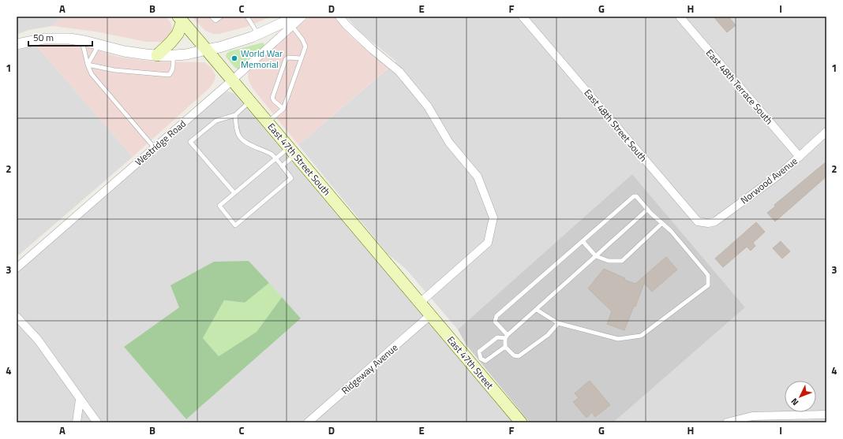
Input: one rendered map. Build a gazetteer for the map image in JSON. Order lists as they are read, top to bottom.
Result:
{
  "streets": {
    "main road": ["East 47th Street South", "East 47th Street"],
    "street": [
      "East 48th Terrace South",
      "East 48th Street South",
      "Westridge Road",
      "Norwood Avenue",
      "Ridgeway Avenue"
    ]
  },
  "crossings": [
    ["East 48th Terrace South", "Norwood Avenue"],
    ["East 48th Street South", "Norwood Avenue"],
    ["Westridge Road", "East 47th Street South"],
    ["East 47th Street South", "East 47th Street"],
    ["East 47th Street", "Ridgeway Avenue"]
  ],
  "places": ["World War Memorial"],
  "scale_bar": "50 m",
  "north": "bottom left",
  "grid": {
    "columns": [
      "A",
      "B",
      "C",
      "D",
      "E",
      "F",
      "G",
      "H",
      "I"
    ],
    "rows": [
      "1",
      "2",
      "3",
      "4"
    ]
  }
}
